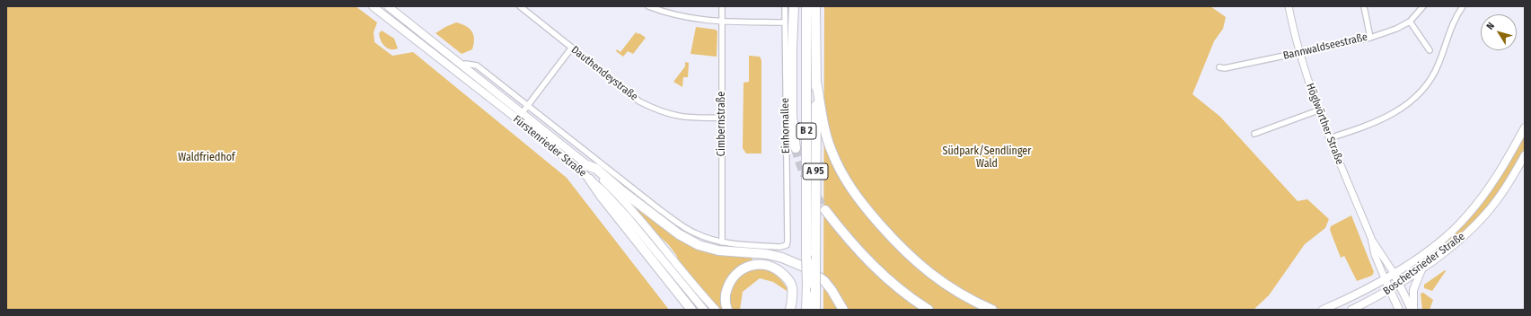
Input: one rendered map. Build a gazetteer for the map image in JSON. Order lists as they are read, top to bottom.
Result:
{
  "streets": {
    "highway": ["B 2", "A 95"],
    "main road": ["Höglwörther Straße", "Fürstenrieder Straße", "Boschetsrieder Straße"],
    "street": [
      "Bannwaldseestraße",
      "Dauthendeystraße",
      "Cimbernstraße",
      "Einhornallee"
    ]
  },
  "crossings": [
    ["Bannwaldseestraße", "Höglwörther Straße"],
    ["Dauthendeystraße", "Cimbernstraße"],
    ["Cimbernstraße", "Fürstenrieder Straße"],
    ["Höglwörther Straße", "Boschetsrieder Straße"],
    ["Einhornallee", "Fürstenrieder Straße"]
  ],
  "parks": ["Südpark/Sendlinger Wald", "Waldfriedhof"],
  "north": "top left"
}
